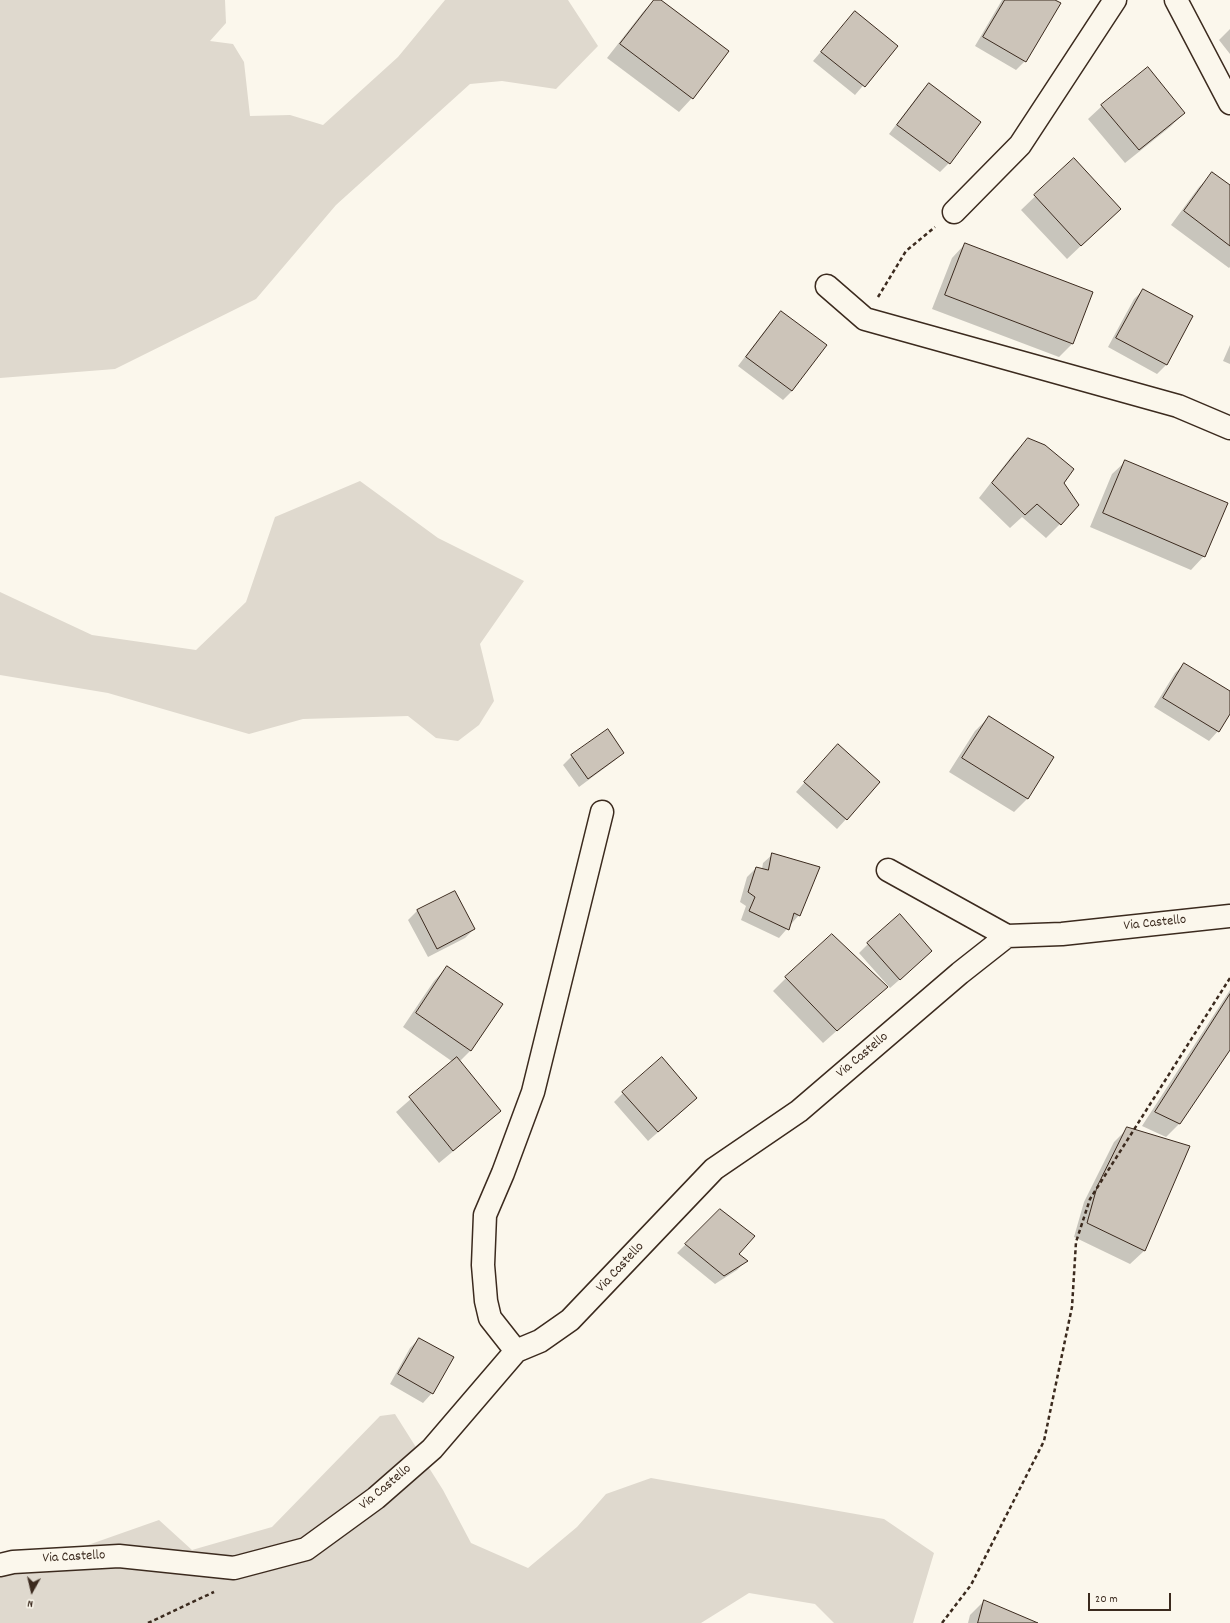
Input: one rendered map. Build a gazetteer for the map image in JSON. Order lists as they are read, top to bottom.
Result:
{
  "streets": {
    "street": ["Via Castello"]
  },
  "scale_bar": "20 m",
  "north": "bottom"
}
